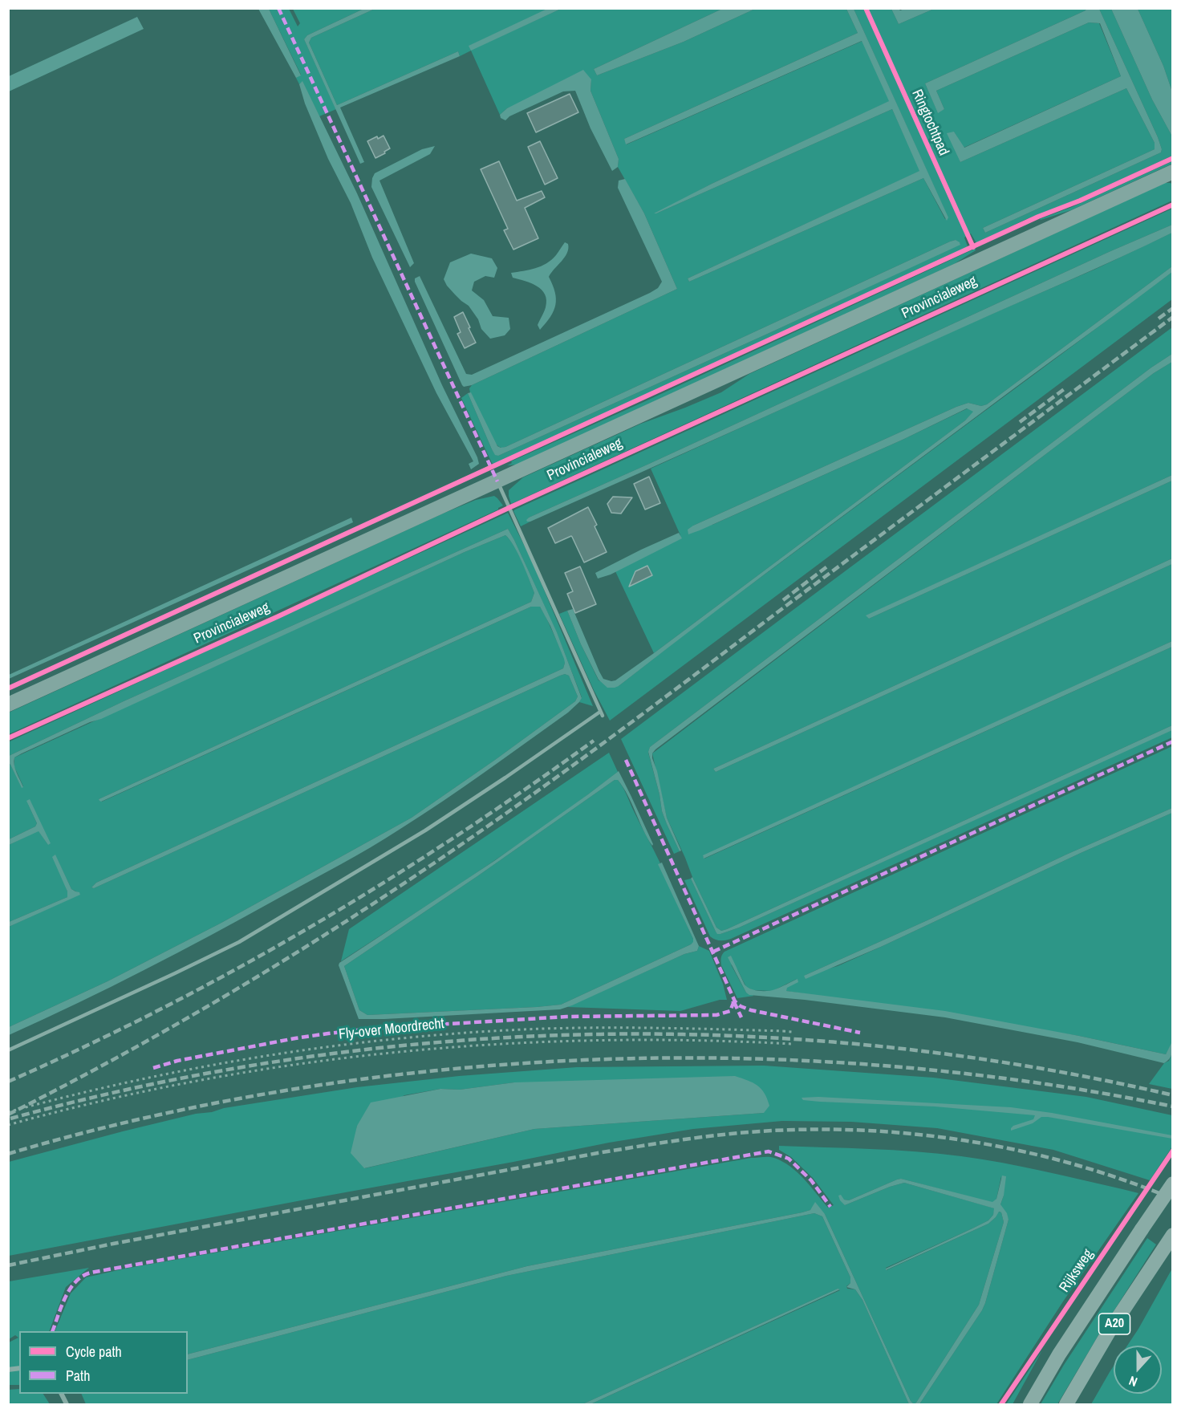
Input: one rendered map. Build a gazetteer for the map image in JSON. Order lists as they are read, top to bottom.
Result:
{
  "streets": {
    "highway": ["A20"],
    "main road": ["Provincialeweg"],
    "path": ["Fly-over Moordrecht"],
    "cycle path": ["Ringtochtpad", "Rijksweg"]
  },
  "legend": ["Cycle path", "Path"],
  "north": "bottom"
}
